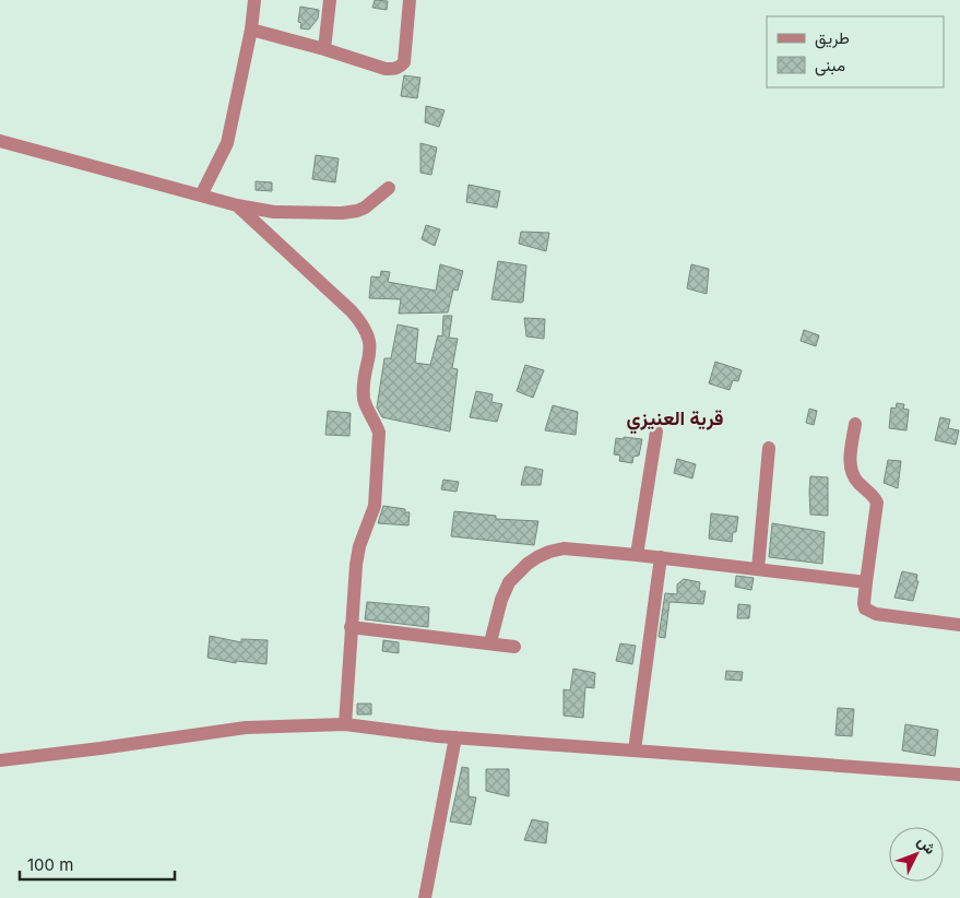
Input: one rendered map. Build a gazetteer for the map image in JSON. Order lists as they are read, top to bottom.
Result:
{
  "districts": ["قرية العنيزي"],
  "legend": ["طريق", "مبنى"],
  "scale_bar": "100 m",
  "north": "top right"
}
